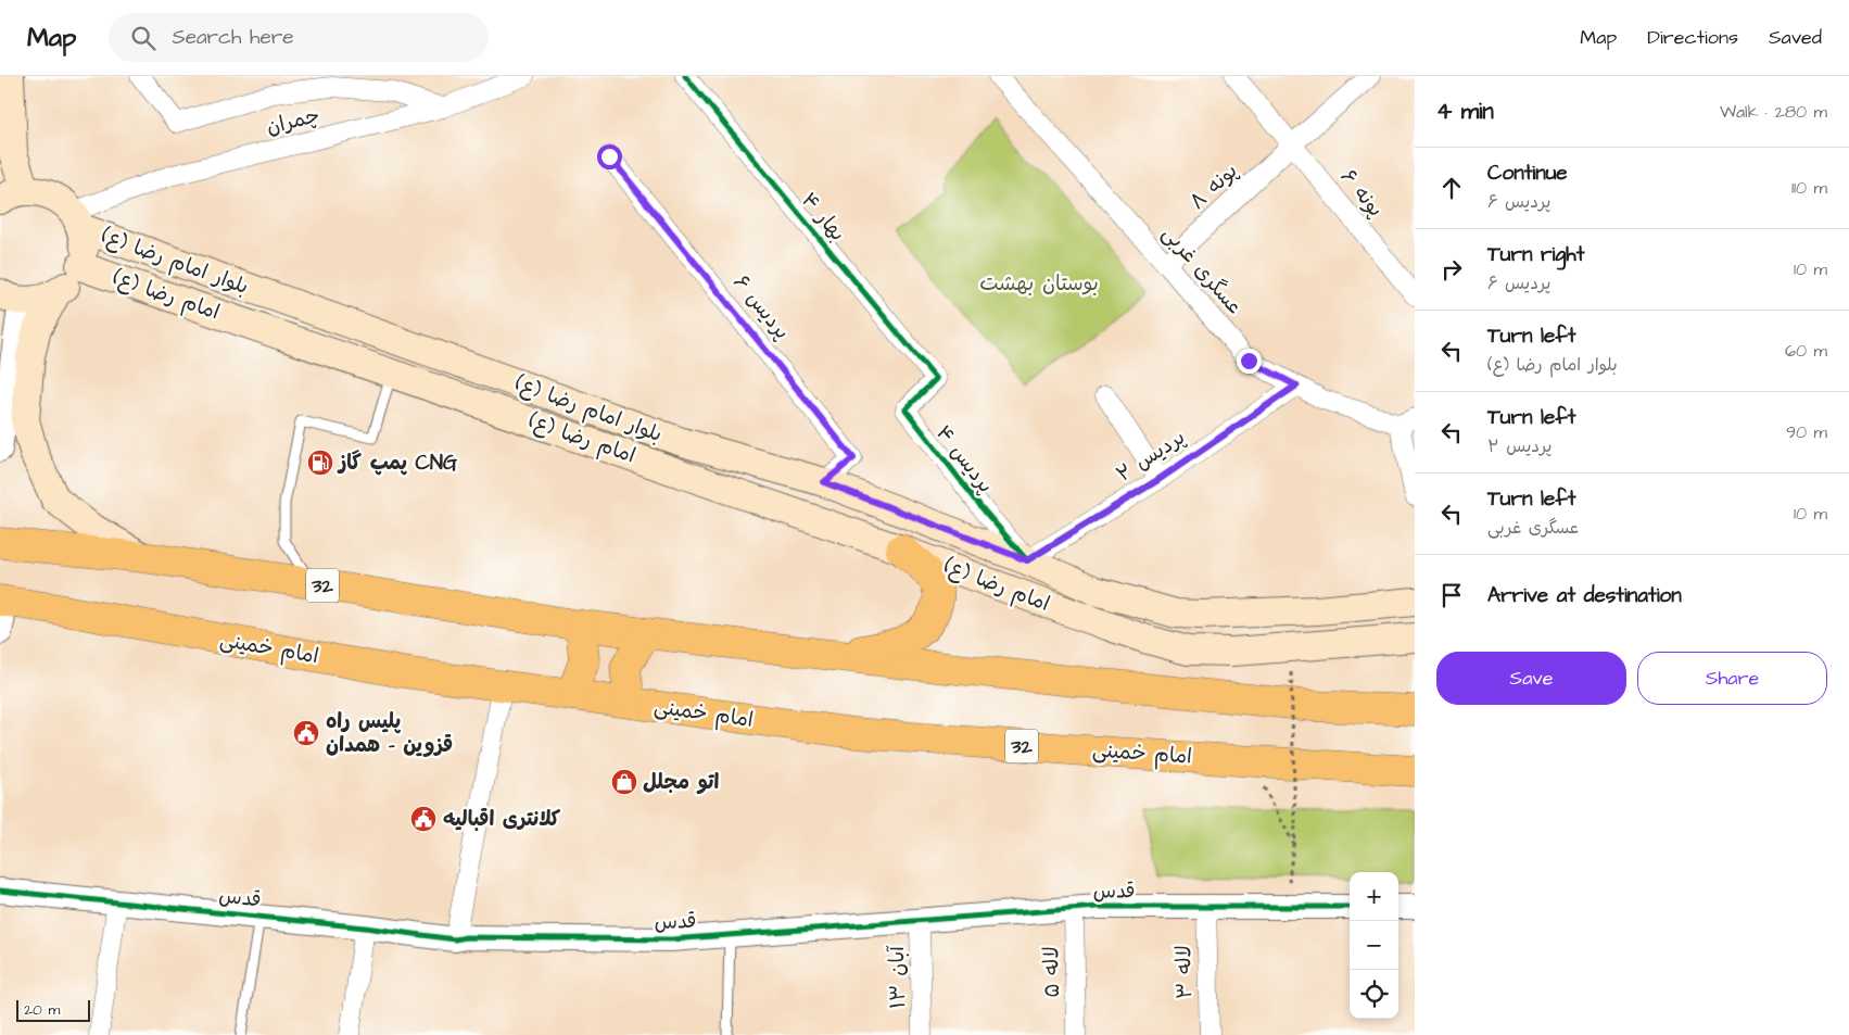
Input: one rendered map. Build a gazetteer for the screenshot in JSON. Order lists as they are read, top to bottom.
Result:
{
  "streets": {
    "highway": ["32", "امام خمینی"],
    "main road": ["بلوار امام رضا (ع)", "امام رضا (ع)"],
    "street": [
      "چمران",
      "پونه ۸",
      "پونه ۶",
      "بهار ۴",
      "عسگری غربی",
      "پردیس ۶",
      "پردیس ۲",
      "پردیس ۴",
      "قدس",
      "لاله ۵",
      "لاله ۳",
      "۱۳ آبان"
    ]
  },
  "crossings": [
    ["چمران", "بلوار امام رضا (ع)"],
    ["پونه ۸", "پونه ۶"],
    ["پونه ۸", "عسگری غربی"],
    ["بهار ۴", "پردیس ۴"],
    ["بلوار امام رضا (ع)", "پردیس ۶"],
    ["بلوار امام رضا (ع)", "پردیس ۲"],
    ["بلوار امام رضا (ع)", "پردیس ۴"],
    ["عسگری غربی", "پردیس ۲"],
    ["پردیس ۲", "پردیس ۴"],
    ["قدس", "لاله ۵"],
    ["قدس", "لاله ۳"],
    ["قدس", "۱۳ آبان"]
  ],
  "parks": ["بوستان بهشت"],
  "places": {
    "fuel station": ["پمپ گاز CNG"],
    "public building": ["پلیس راه قزوین - همدان", "کلانتری اقبالیه"],
    "shop": ["اتو مجلل"]
  },
  "scale_bar": "20 m",
  "page": {
    "header": "Map",
    "search": "Search here",
    "nav": ["Map", "Directions", "Saved"],
    "heading": ["4 min", "Walk · 280 m"],
    "list": [
      ["Continue", "پردیس ۶", "110 m"],
      ["Turn right", "پردیس ۶", "10 m"],
      ["Turn left", "بلوار امام رضا (ع)", "60 m"],
      ["Turn left", "پردیس ۲", "90 m"],
      ["Turn left", "عسگری غربی", "10 m"],
      "Arrive at destination"
    ],
    "buttons": ["Save", "Share"],
    "map_buttons": ["+", "−"],
    "scale": "20 m"
  }
}
